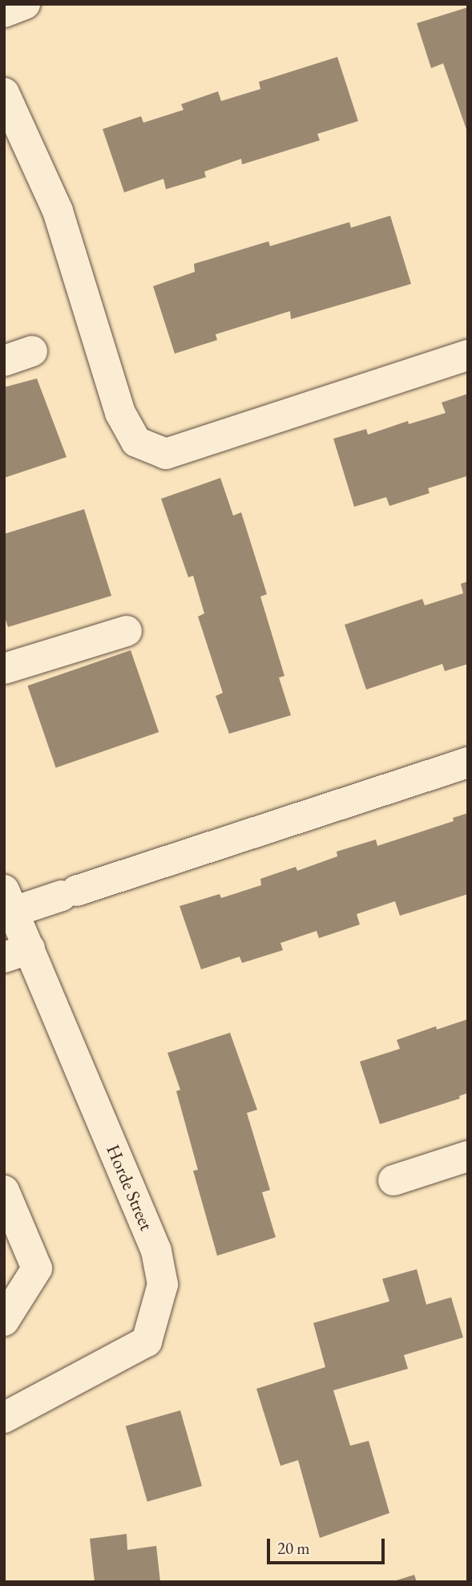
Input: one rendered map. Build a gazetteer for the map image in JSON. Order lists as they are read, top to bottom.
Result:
{
  "streets": {
    "street": ["Horde Street"]
  },
  "scale_bar": "20 m"
}
